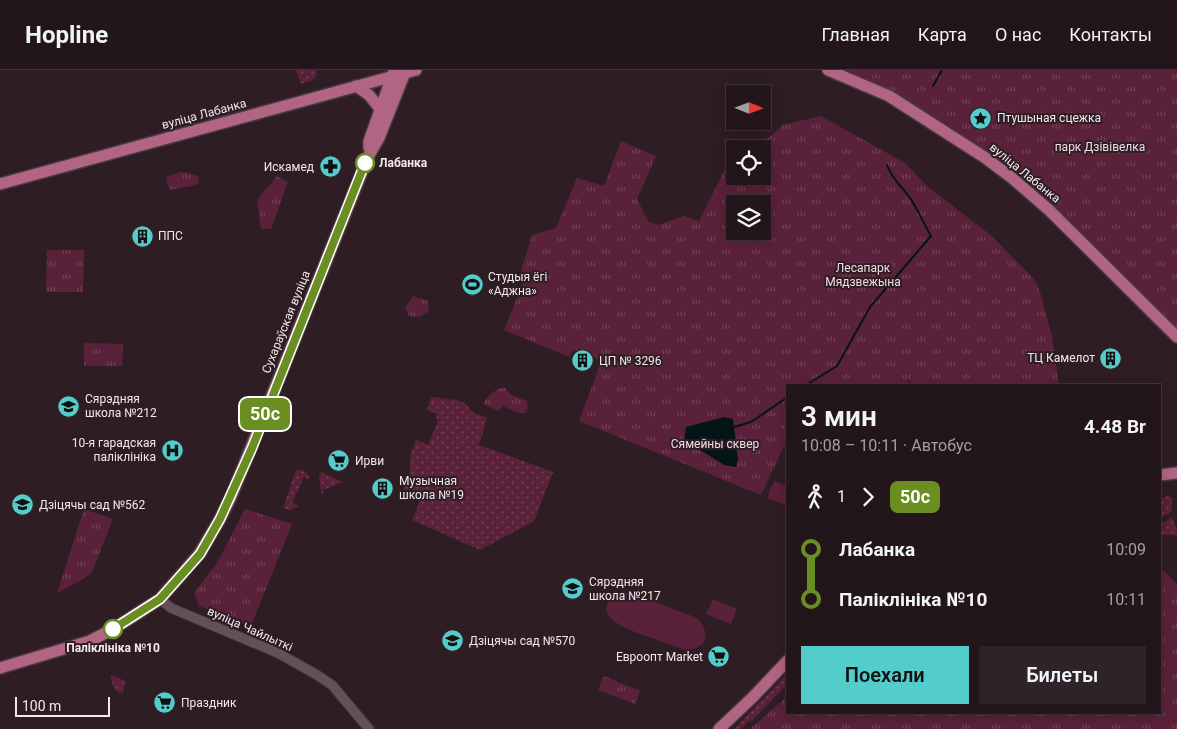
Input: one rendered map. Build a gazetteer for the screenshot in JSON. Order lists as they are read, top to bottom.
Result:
{
  "streets": {
    "main road": ["вуліца Лабанка", "Сухараўская вуліца"],
    "street": ["вуліца Чайлыткі"]
  },
  "crossings": [
    ["вуліца Лабанка", "Сухараўская вуліца"],
    ["Сухараўская вуліца", "вуліца Чайлыткі"]
  ],
  "parks": ["парк Дзівівелка", "Лесапарк Мядзвежына", "Сямейны сквер"],
  "places": {
    "place": ["Птушыная сцежка"],
    "other": ["Лабанка", "Паліклініка №10"],
    "pharmacy": ["Искамед"],
    "building": [
      "ППС",
      "ТЦ Камелот",
      "ЦП № 3296",
      "Музычная школа №19"
    ],
    "sports": ["Студыя ёгі «Аджна»"],
    "school or university": [
      "Сярэдняя школа №212",
      "Дзіцячы сад №562",
      "Сярэдняя школа №217",
      "Дзіцячы сад №570"
    ],
    "hospital": ["10-я гарадская паліклініка"],
    "supermarket": ["Ирви", "Евроопт Market", "Праздник"]
  },
  "lines": ["bus line 50с"],
  "scale_bar": "100 m",
  "north": "right",
  "page": {
    "header": "Hopline",
    "nav": [
      "Главная",
      "Карта",
      "О нас",
      "Контакты"
    ],
    "on_map": "50с",
    "heading": ["3 мин", "10:08 – 10:11 · Автобус", "4.48 Br"],
    "legs": ["1", "50с"],
    "list": [
      {
        "name": "Лабанка",
        "value": "10:09"
      },
      {
        "name": "Паліклініка №10",
        "value": "10:11"
      }
    ],
    "buttons": ["Поехали", "Билеты"],
    "scale": "100 m"
  }
}
